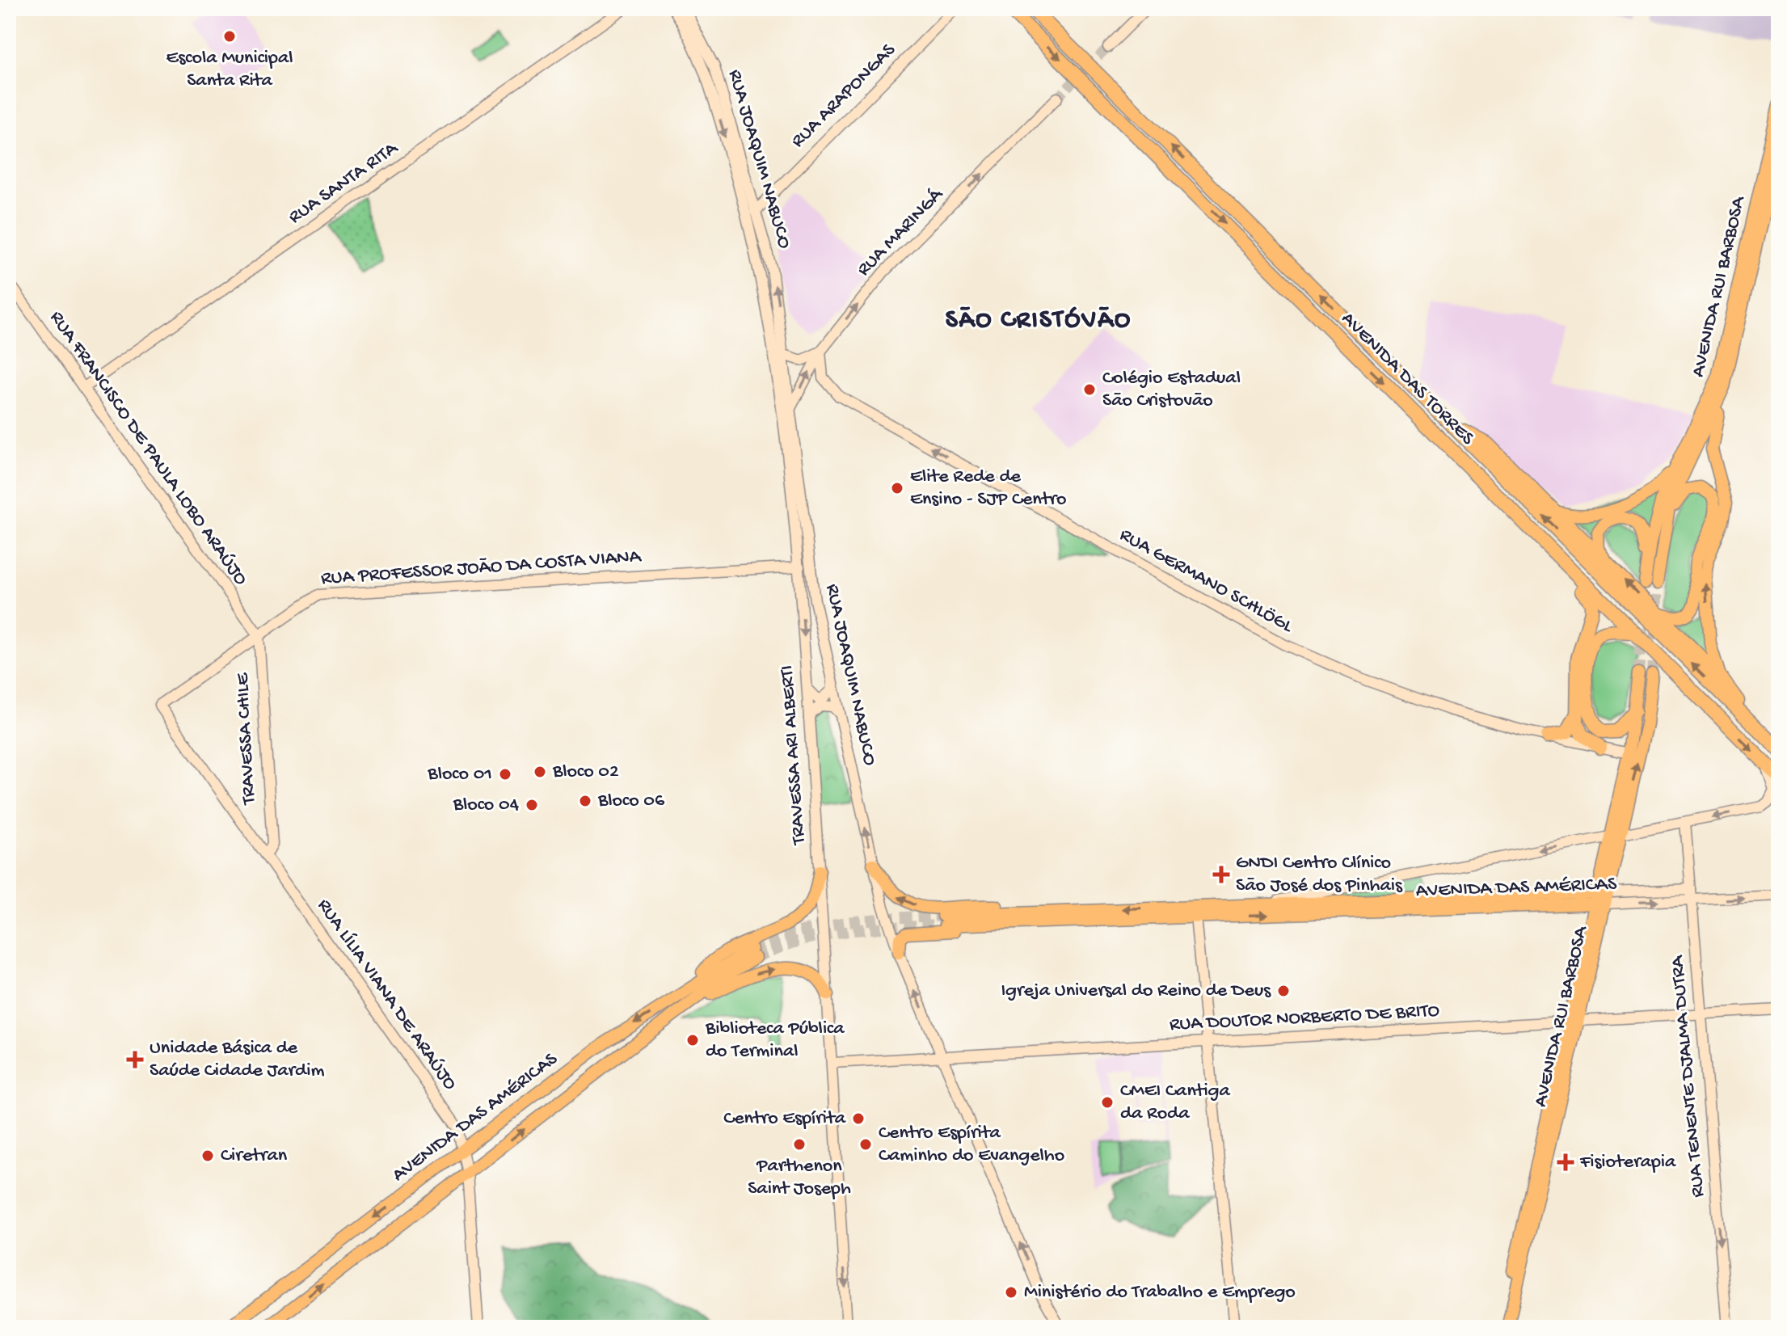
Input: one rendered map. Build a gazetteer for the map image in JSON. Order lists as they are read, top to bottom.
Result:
{
  "streets": {
    "highway": ["AVENIDA DAS TORRES"],
    "main road": ["AVENIDA RUI BARBOSA", "AVENIDA DAS AMÉRICAS"],
    "street": [
      "RUA ARAPONGAS",
      "RUA JOAQUIM NABUCO",
      "RUA SANTA RITA",
      "RUA MARINGÁ",
      "RUA FRANCISCO DE PAULA LOBO ARAÚJO",
      "RUA PROFESSOR JOÃO DA COSTA VIANA",
      "RUA GERMANO SCHLÖGL",
      "TRAVESSA CHILE",
      "TRAVESSA ARI ALBERTI",
      "RUA LÍLIA VIANA DE ARAÚJO",
      "RUA DOUTOR NORBERTO DE BRITO",
      "RUA TENENTE DJALMA DUTRA"
    ]
  },
  "crossings": [
    ["RUA ARAPONGAS", "RUA JOAQUIM NABUCO"],
    ["RUA JOAQUIM NABUCO", "RUA MARINGÁ"],
    ["RUA JOAQUIM NABUCO", "RUA PROFESSOR JOÃO DA COSTA VIANA"],
    ["RUA JOAQUIM NABUCO", "TRAVESSA ARI ALBERTI"],
    ["RUA JOAQUIM NABUCO", "RUA DOUTOR NORBERTO DE BRITO"],
    ["RUA SANTA RITA", "RUA FRANCISCO DE PAULA LOBO ARAÚJO"],
    ["RUA MARINGÁ", "RUA GERMANO SCHLÖGL"],
    ["AVENIDA RUI BARBOSA", "RUA GERMANO SCHLÖGL"],
    ["AVENIDA RUI BARBOSA", "AVENIDA DAS AMÉRICAS"],
    ["AVENIDA RUI BARBOSA", "RUA DOUTOR NORBERTO DE BRITO"],
    ["RUA FRANCISCO DE PAULA LOBO ARAÚJO", "RUA PROFESSOR JOÃO DA COSTA VIANA"],
    ["RUA FRANCISCO DE PAULA LOBO ARAÚJO", "TRAVESSA CHILE"],
    ["RUA PROFESSOR JOÃO DA COSTA VIANA", "TRAVESSA CHILE"],
    ["RUA PROFESSOR JOÃO DA COSTA VIANA", "TRAVESSA ARI ALBERTI"],
    ["RUA PROFESSOR JOÃO DA COSTA VIANA", "RUA LÍLIA VIANA DE ARAÚJO"],
    ["TRAVESSA CHILE", "RUA LÍLIA VIANA DE ARAÚJO"],
    ["TRAVESSA ARI ALBERTI", "RUA DOUTOR NORBERTO DE BRITO"],
    ["AVENIDA DAS AMÉRICAS", "RUA LÍLIA VIANA DE ARAÚJO"],
    ["AVENIDA DAS AMÉRICAS", "RUA TENENTE DJALMA DUTRA"],
    ["RUA DOUTOR NORBERTO DE BRITO", "RUA TENENTE DJALMA DUTRA"]
  ],
  "one_way": [
    "RUA MARINGÁ",
    "RUA GERMANO SCHLÖGL",
    "TRAVESSA ARI ALBERTI",
    "RUA TENENTE DJALMA DUTRA"
  ],
  "districts": ["SÃO CRISTÓVÃO"],
  "places": {
    "other": [
      "Escola Municipal Santa Rita",
      "Colégio Estadual São Cristovão",
      "Elite Rede de Ensino - SJP Centro",
      "Bloco 02",
      "Bloco 01",
      "Bloco 06",
      "Bloco 04",
      "Igreja Universal do Reino de Deus",
      "Biblioteca Pública do Terminal",
      "CMEI Cantiga da Roda",
      "Centro Espírita",
      "Parthenon Saint Joseph",
      "Centro Espírita Caminho do Evangelho",
      "Ciretran",
      "Ministério do Trabalho e Emprego"
    ],
    "health": ["GNDI Centro Clínico São José dos Pinhais", "Unidade Básica de Saúde Cidade Jardim", "Fisioterapia"]
  }
}
